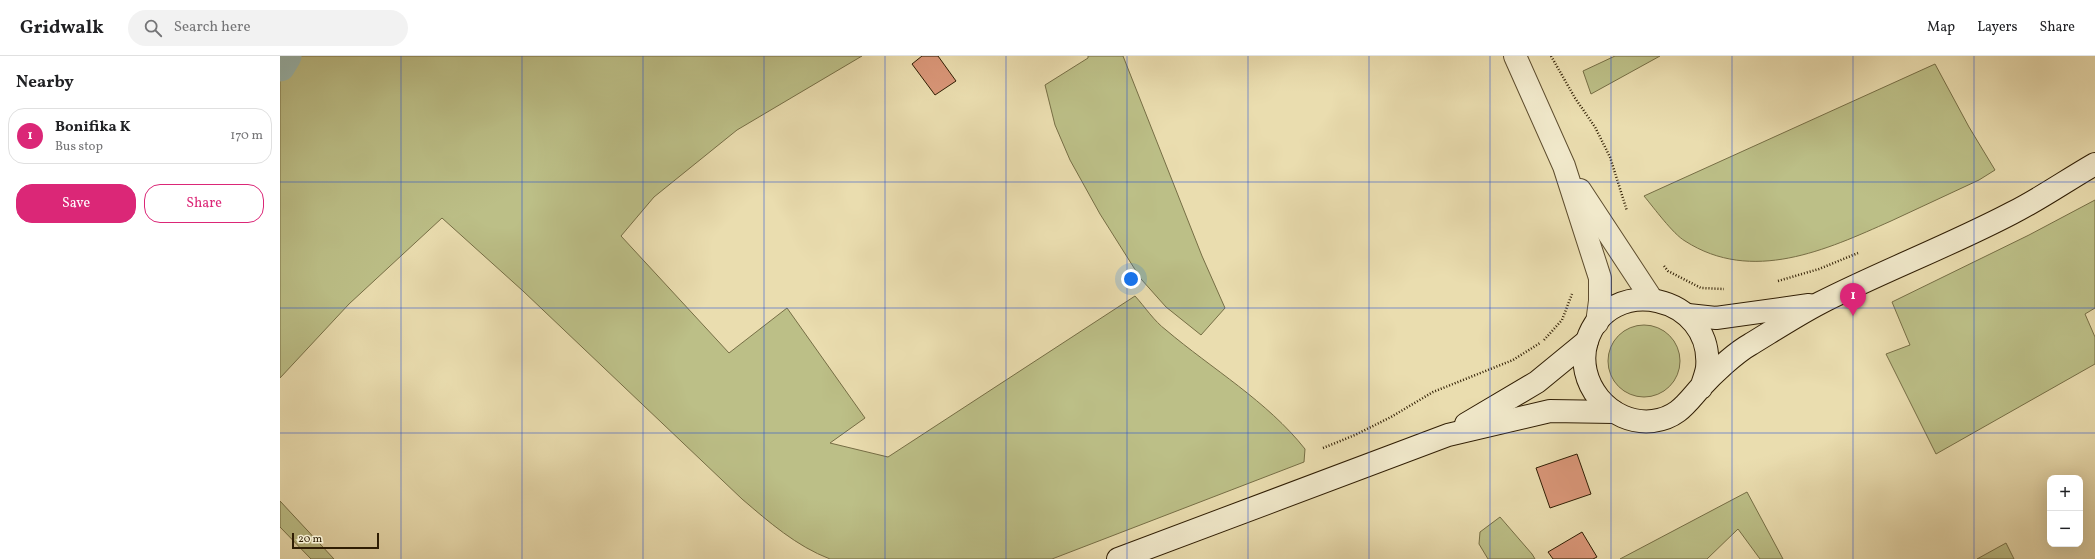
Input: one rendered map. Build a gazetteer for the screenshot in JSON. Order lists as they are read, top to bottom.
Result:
{
  "scale_bar": "20 m",
  "page": {
    "header": "Gridwalk",
    "search": "Search here",
    "nav": ["Map", "Layers", "Share"],
    "heading": "Nearby",
    "list": [
      {
        "mark": "1",
        "name": "Bonifika K",
        "note": "Bus stop",
        "value": "170 m"
      }
    ],
    "buttons": ["Save", "Share"],
    "pins": "1",
    "map_buttons": ["+", "−"],
    "scale": "20 m"
  }
}
